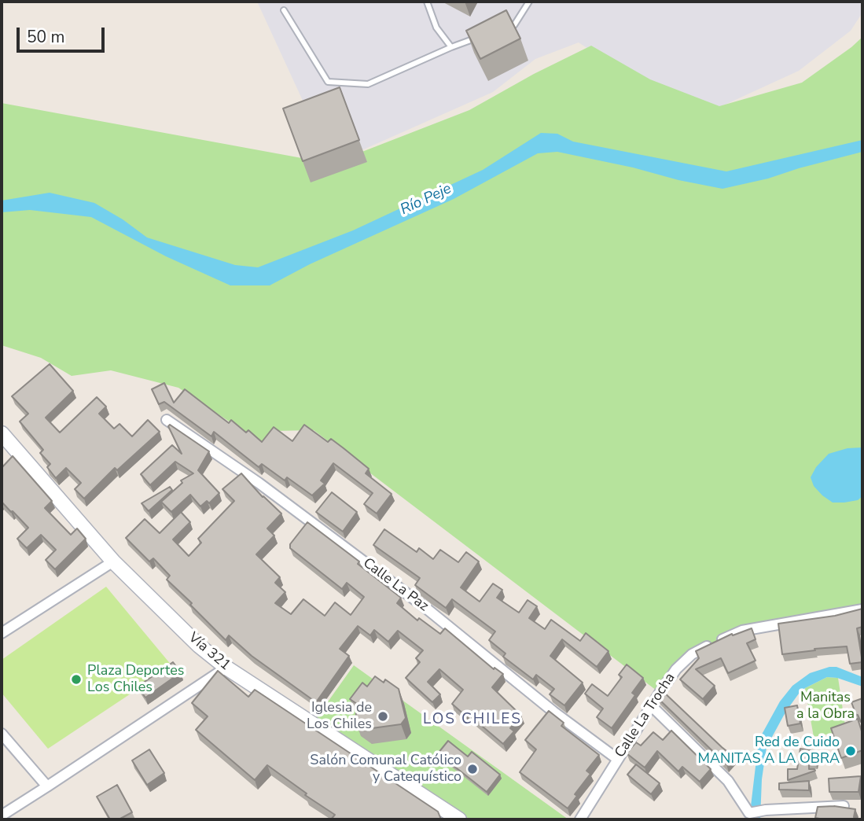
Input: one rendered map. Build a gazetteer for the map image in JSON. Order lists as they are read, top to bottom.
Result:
{
  "streets": {
    "street": ["Calle La Paz", "Vía 321", "Calle La Trocha"]
  },
  "crossings": [
    ["Calle La Paz", "Calle La Trocha"]
  ],
  "districts": ["LOS CHILES"],
  "water": ["Río Peje"],
  "parks": ["Manitas a la Obra"],
  "places": [
    "Plaza Deportes Los Chiles",
    "Iglesia de Los Chiles",
    "Red de Cuido MANITAS A LA OBRA",
    "Salón Comunal Católico y Catequístico"
  ],
  "scale_bar": "50 m"
}
